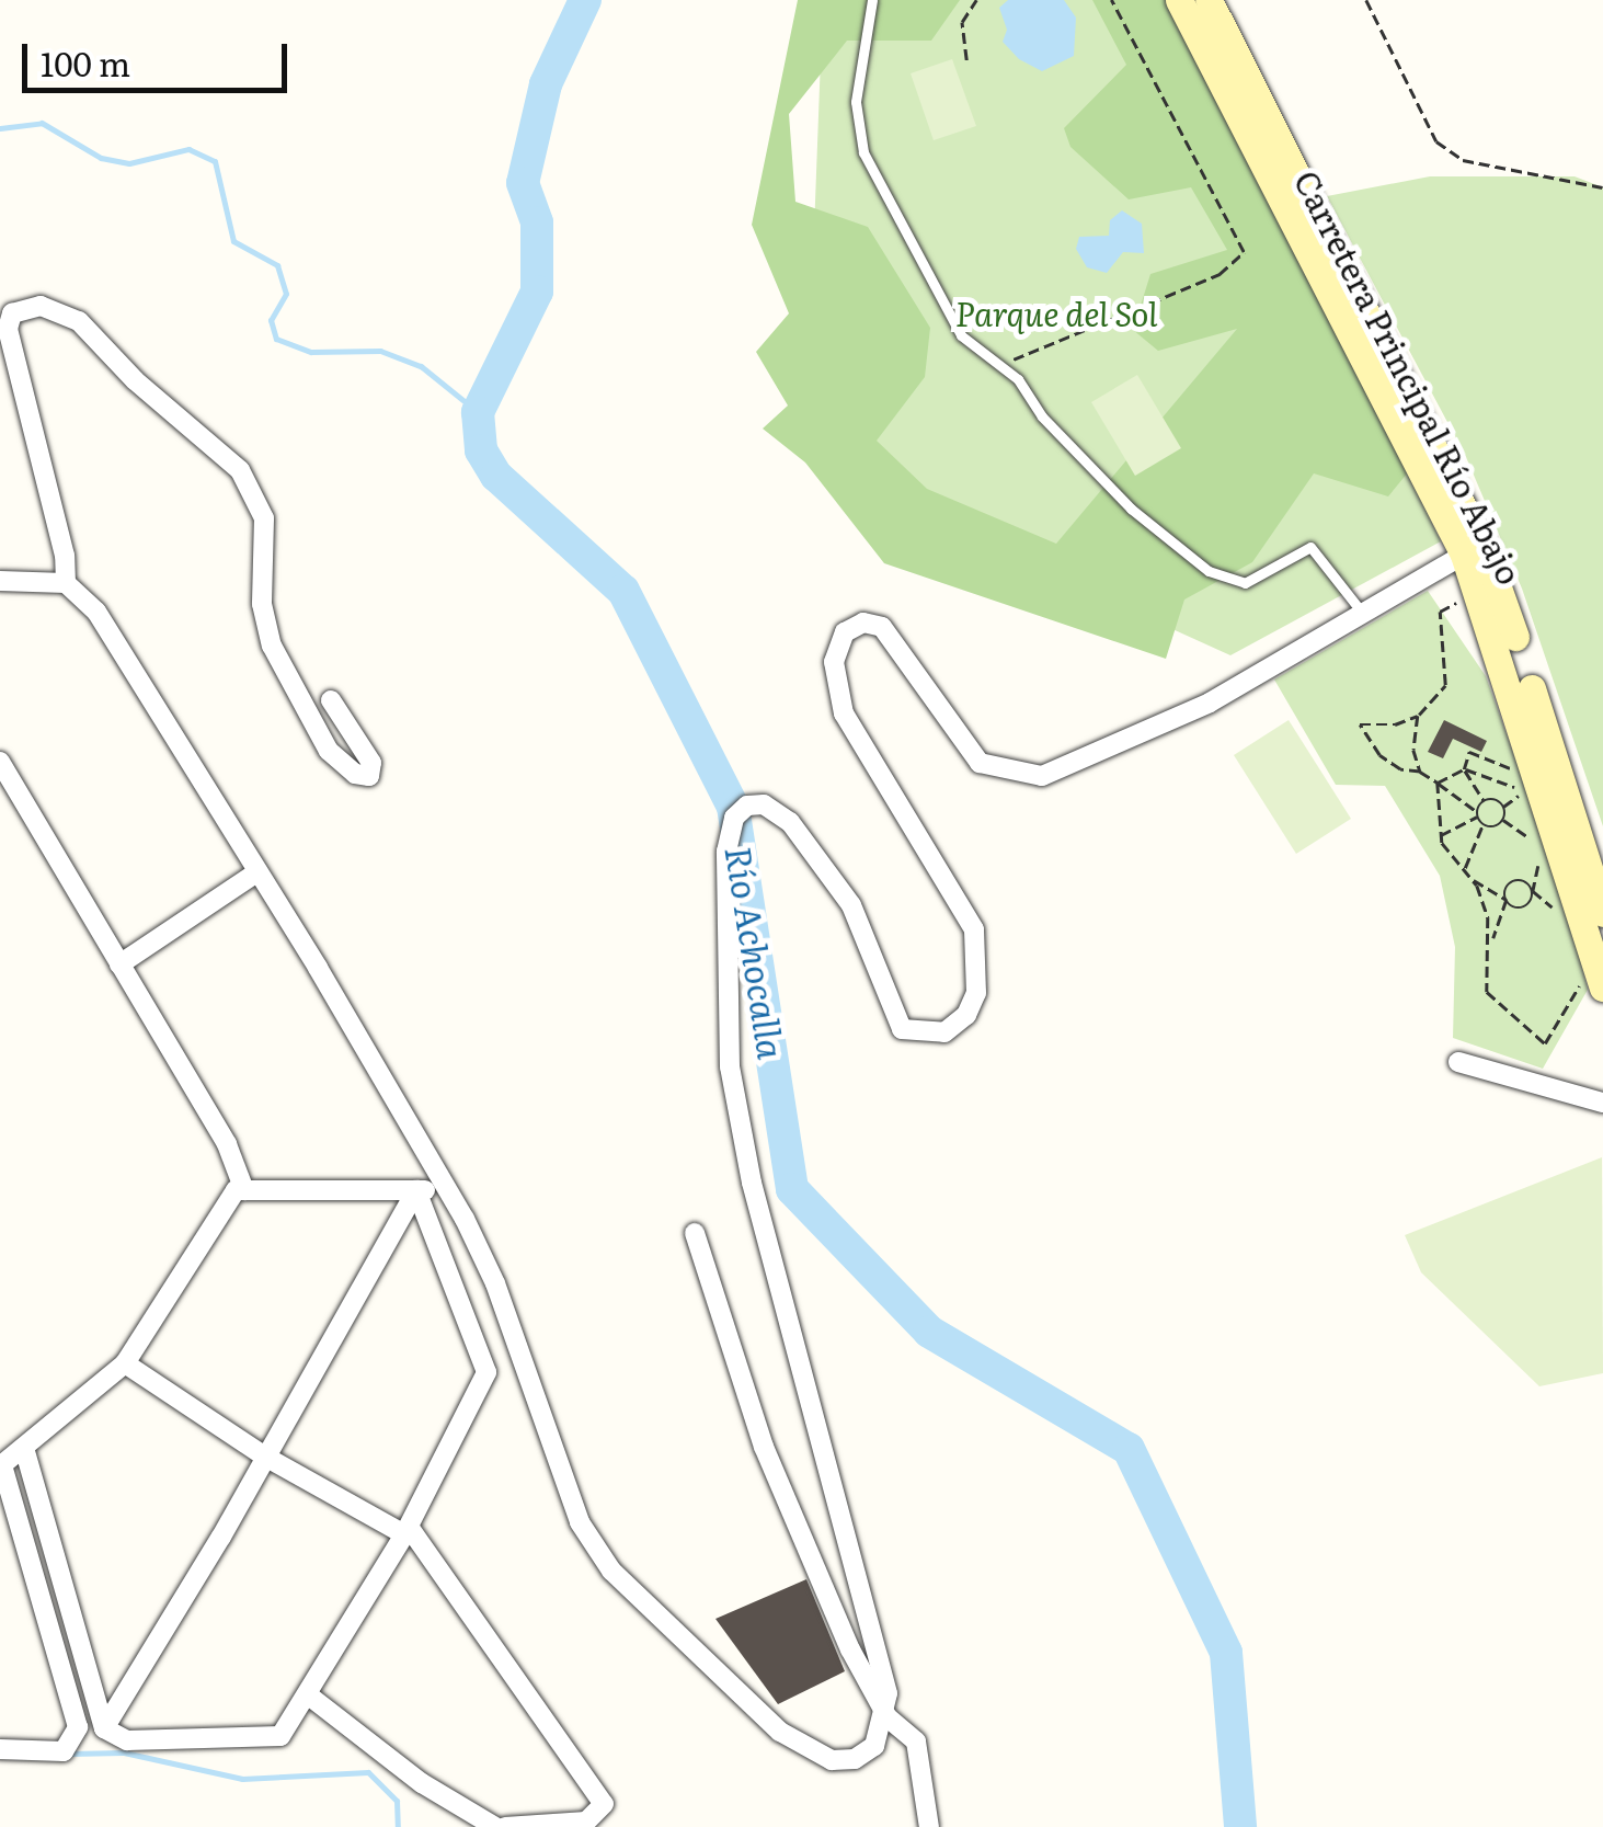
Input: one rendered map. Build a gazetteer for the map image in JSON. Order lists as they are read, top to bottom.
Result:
{
  "streets": {
    "main road": ["Carretera Principal Río Abajo"]
  },
  "water": ["Río Achocalla"],
  "parks": ["Parque del Sol"],
  "scale_bar": "100 m"
}
